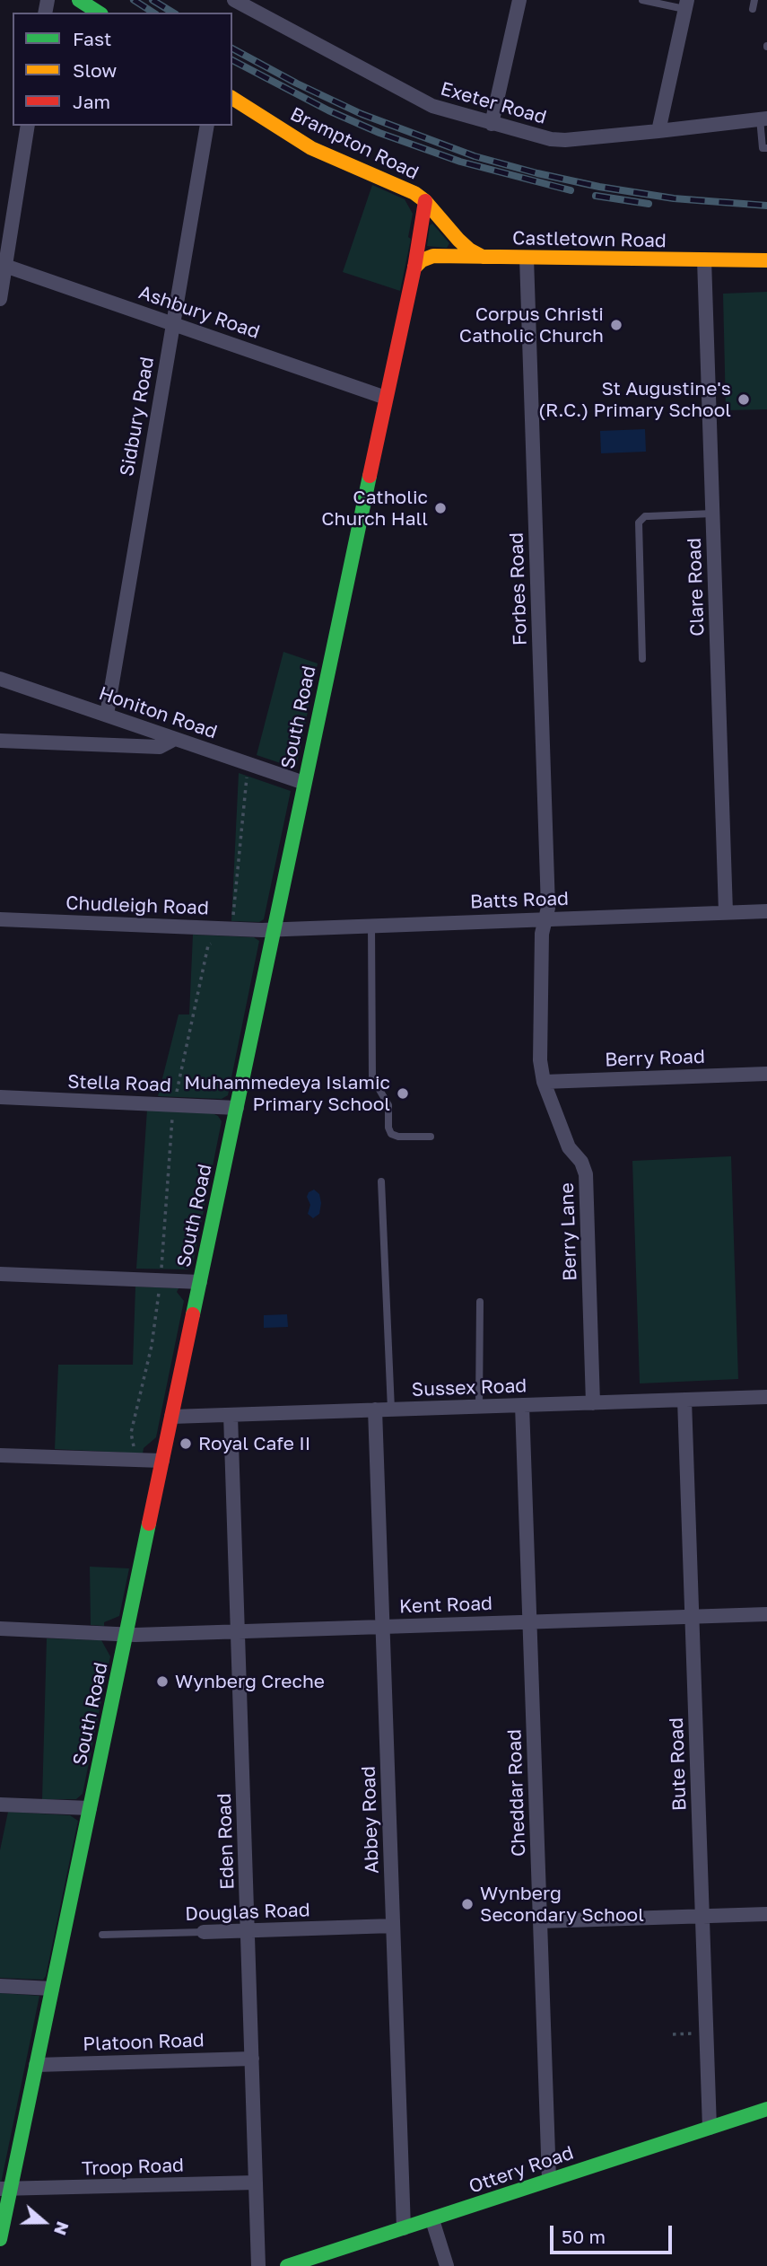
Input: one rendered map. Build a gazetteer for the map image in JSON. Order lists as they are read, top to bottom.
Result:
{
  "streets": {
    "street": [
      "Exeter Road",
      "Brampton Road",
      "Castletown Road",
      "Ashbury Road",
      "Sidbury Road",
      "Clare Road",
      "Forbes Road",
      "Honiton Road",
      "South Road",
      "Batts Road",
      "Chudleigh Road",
      "Berry Road",
      "Stella Road",
      "Berry Lane",
      "Sussex Road",
      "Kent Road",
      "Bute Road",
      "Cheddar Road",
      "Abbey Road",
      "Eden Road",
      "Douglas Road",
      "Platoon Road",
      "Troop Road",
      "Ottery Road"
    ]
  },
  "crossings": [
    ["Brampton Road", "Castletown Road"],
    ["Brampton Road", "South Road"],
    ["Castletown Road", "Clare Road"],
    ["Castletown Road", "Forbes Road"],
    ["Castletown Road", "South Road"],
    ["Ashbury Road", "Sidbury Road"],
    ["Ashbury Road", "South Road"],
    ["Sidbury Road", "Honiton Road"],
    ["Clare Road", "Batts Road"],
    ["Forbes Road", "Batts Road"],
    ["Forbes Road", "Berry Lane"],
    ["Honiton Road", "South Road"],
    ["South Road", "Batts Road"],
    ["South Road", "Chudleigh Road"],
    ["South Road", "Stella Road"],
    ["South Road", "Sussex Road"],
    ["South Road", "Kent Road"],
    ["South Road", "Platoon Road"],
    ["South Road", "Troop Road"],
    ["Batts Road", "Chudleigh Road"],
    ["Batts Road", "Berry Lane"],
    ["Berry Road", "Berry Lane"],
    ["Berry Lane", "Sussex Road"],
    ["Sussex Road", "Bute Road"],
    ["Sussex Road", "Cheddar Road"],
    ["Sussex Road", "Abbey Road"],
    ["Sussex Road", "Eden Road"],
    ["Kent Road", "Bute Road"],
    ["Kent Road", "Cheddar Road"],
    ["Kent Road", "Abbey Road"],
    ["Kent Road", "Eden Road"],
    ["Bute Road", "Ottery Road"],
    ["Cheddar Road", "Ottery Road"],
    ["Abbey Road", "Douglas Road"],
    ["Abbey Road", "Ottery Road"],
    ["Eden Road", "Douglas Road"],
    ["Eden Road", "Platoon Road"],
    ["Eden Road", "Troop Road"]
  ],
  "places": [
    "Corpus Christi Catholic Church",
    "St Augustine's (R.C.) Primary School",
    "Catholic Church Hall",
    "Muhammedeya Islamic Primary School",
    "Royal Cafe II",
    "Wynberg Creche",
    "Wynberg Secondary School"
  ],
  "legend": ["Fast", "Slow", "Jam"],
  "scale_bar": "50 m",
  "north": "right"
}
